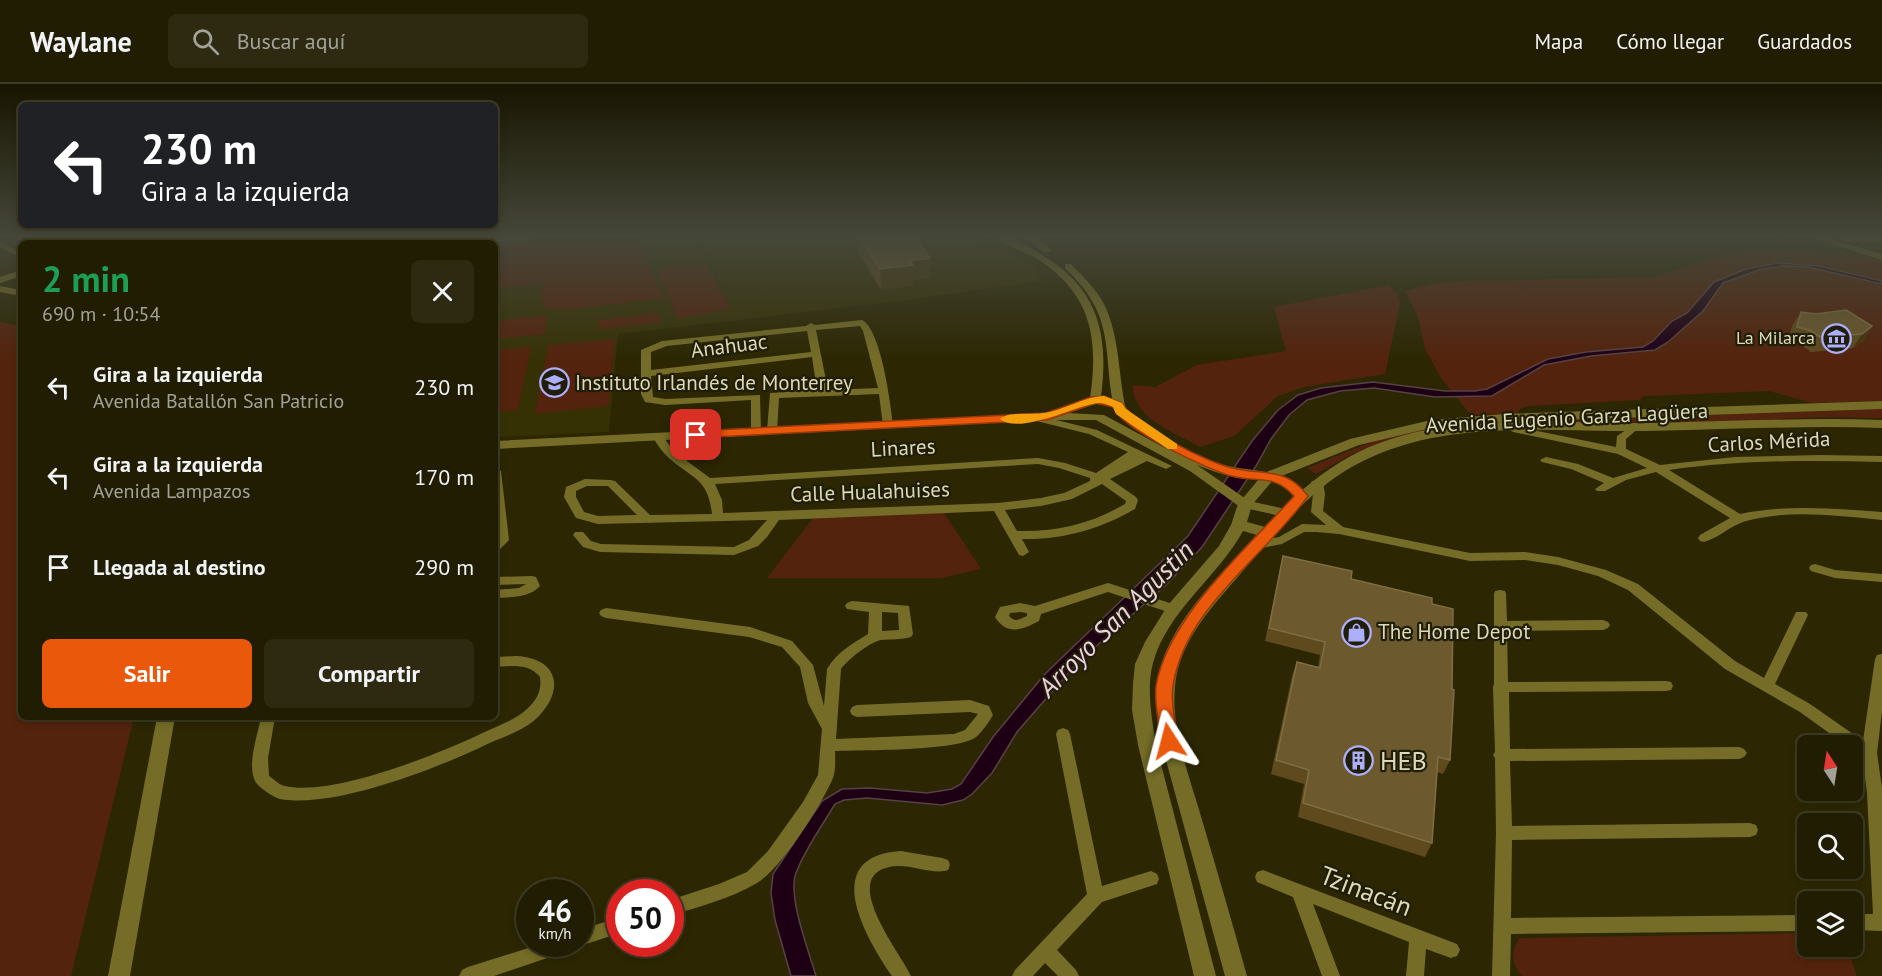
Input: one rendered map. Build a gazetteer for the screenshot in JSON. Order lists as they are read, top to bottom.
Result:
{
  "streets": {
    "main road": ["Avenida Eugenio Garza Lagüera"],
    "street": [
      "Anahuac",
      "Carlos Mérida",
      "Linares",
      "Calle Hualahuises",
      "Tzinacán"
    ]
  },
  "crossings": [
    ["Linares", "Calle Hualahuises"]
  ],
  "water": ["Arroyo San Agustin"],
  "places": {
    "museum": ["La Milarca"],
    "school or university": ["Instituto Irlandés de Monterrey"],
    "shop": ["The Home Depot"],
    "building": ["HEB"]
  },
  "north": "top",
  "page": {
    "header": "Waylane",
    "search": "Buscar aquí",
    "nav": ["Mapa", "Cómo llegar", "Guardados"],
    "turn": ["230 m", "Gira a la izquierda"],
    "heading": ["2 min", "690 m · 10:54"],
    "list": [
      {
        "name": "Gira a la izquierda",
        "note": "Avenida Batallón San Patricio",
        "value": "230 m"
      },
      {
        "name": "Gira a la izquierda",
        "note": "Avenida Lampazos",
        "value": "170 m"
      },
      {
        "name": "Llegada al destino",
        "value": "290 m"
      }
    ],
    "buttons": ["Salir", "Compartir"],
    "speed": "46 km/h",
    "limit": "50"
  }
}
